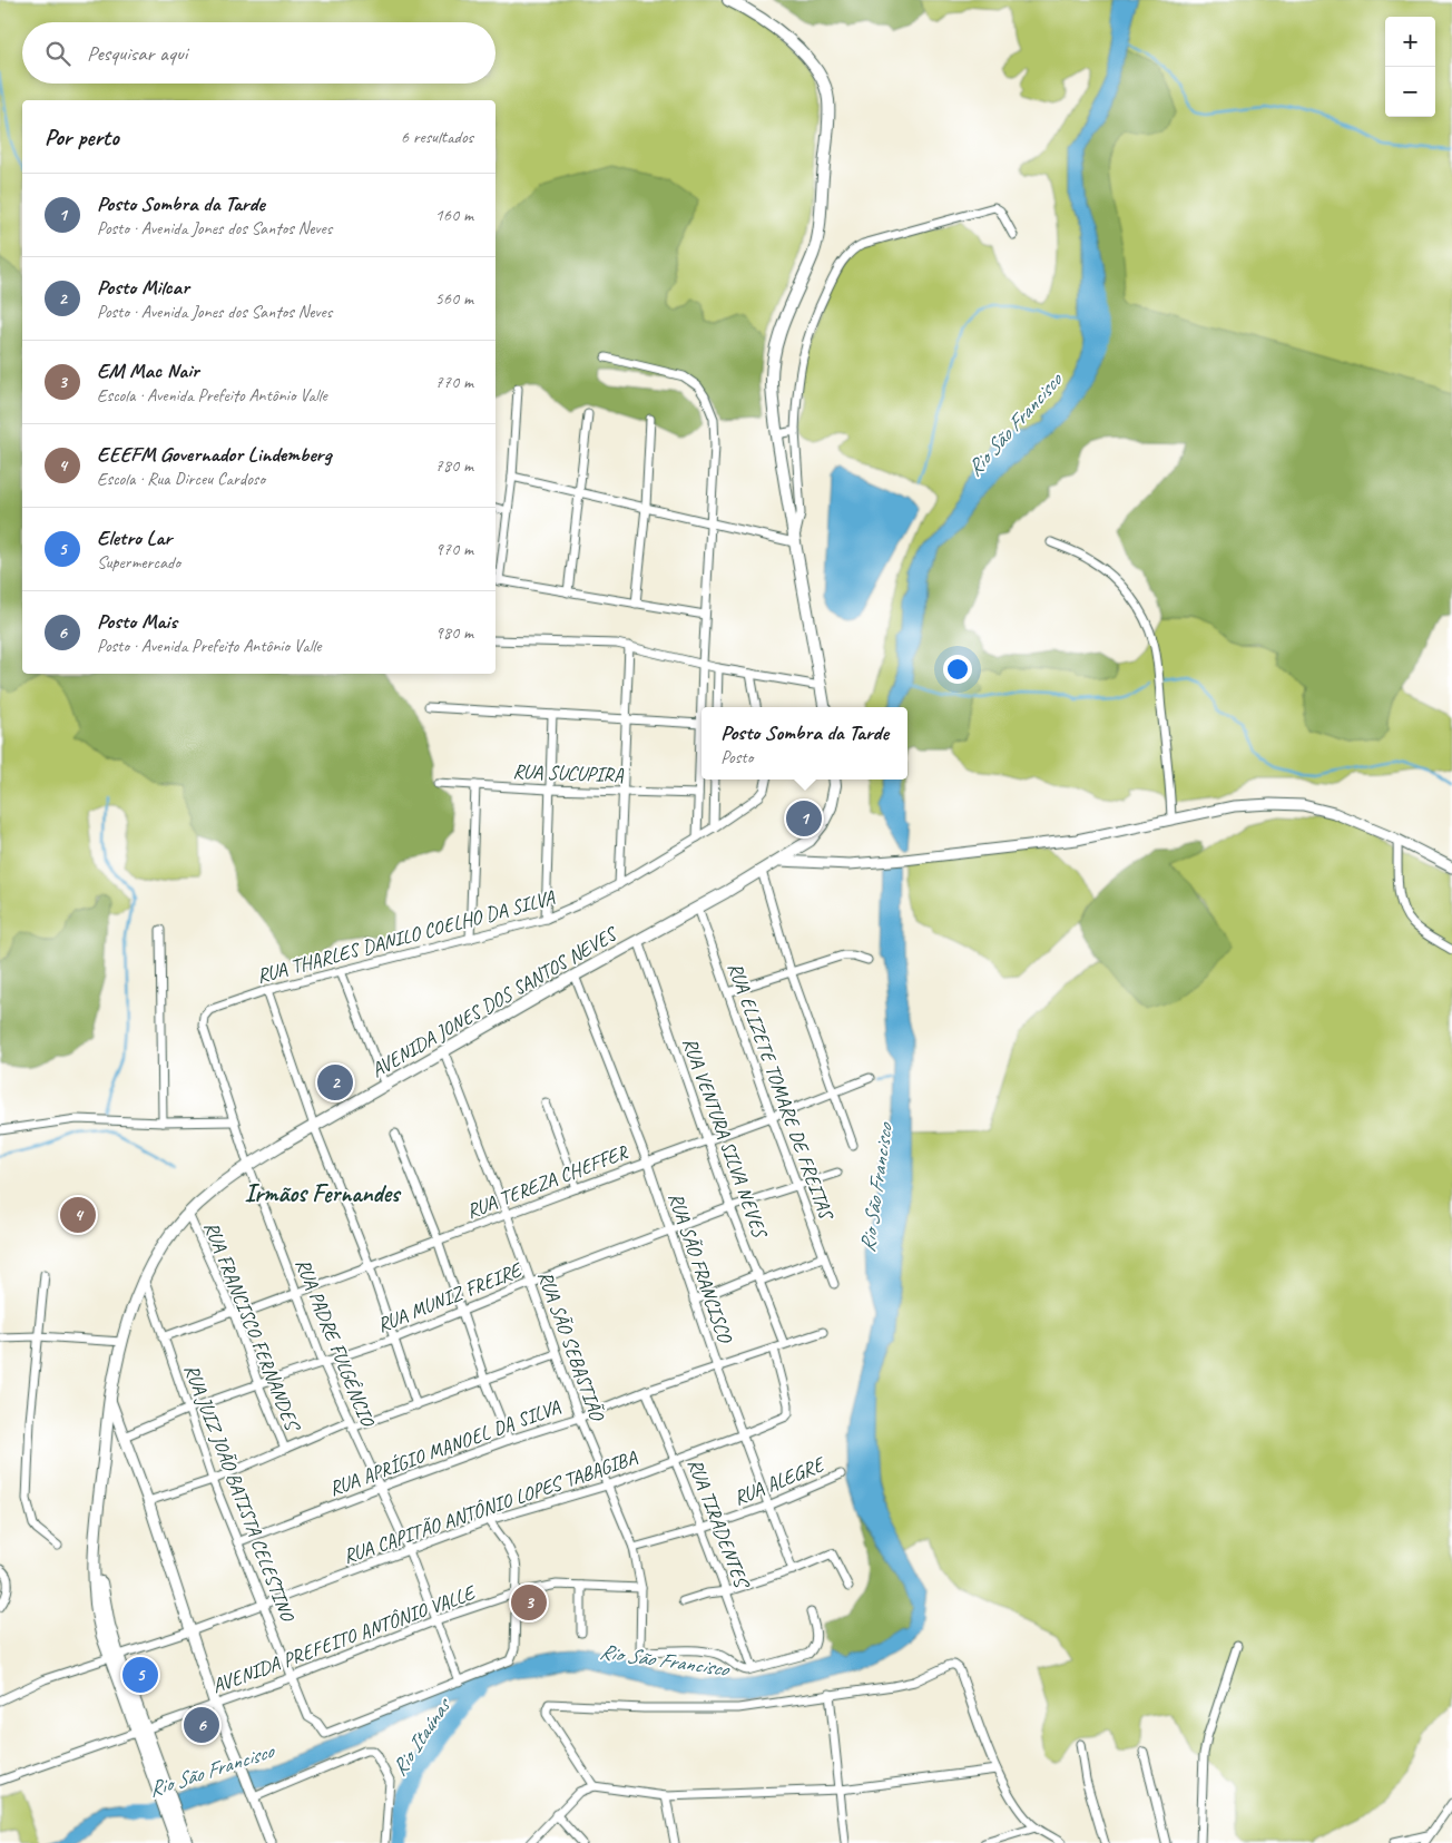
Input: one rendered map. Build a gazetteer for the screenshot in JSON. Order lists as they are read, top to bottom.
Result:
{
  "streets": {
    "main road": ["AVENIDA JONES DOS SANTOS NEVES"],
    "street": [
      "RUA SUCUPIRA",
      "RUA THARLES DANILO COELHO DA SILVA",
      "RUA ELIZETE TOMARE DE FREITAS",
      "RUA VENTURA SILVA NEVES",
      "RUA TEREZA CHEFFER",
      "RUA SÃO FRANCISCO",
      "RUA MUNIZ FREIRE",
      "RUA FRANCISCO FERNANDES",
      "RUA PADRE FULGÊNCIO",
      "RUA SÃO SEBASTIÃO",
      "RUA APRÍGIO MANOEL DA SILVA",
      "RUA ALEGRE",
      "RUA JUIZ JOÃO BATISTA CELESTINO",
      "RUA CAPITÃO ANTÔNIO LOPES TABAGIBA",
      "RUA TIRADENTES",
      "AVENIDA PREFEITO ANTÔNIO VALLE"
    ]
  },
  "crossings": [
    ["RUA THARLES DANILO COELHO DA SILVA", "RUA PADRE FULGÊNCIO"],
    ["AVENIDA JONES DOS SANTOS NEVES", "RUA ELIZETE TOMARE DE FREITAS"],
    ["AVENIDA JONES DOS SANTOS NEVES", "RUA VENTURA SILVA NEVES"],
    ["AVENIDA JONES DOS SANTOS NEVES", "RUA SÃO FRANCISCO"],
    ["AVENIDA JONES DOS SANTOS NEVES", "RUA FRANCISCO FERNANDES"],
    ["AVENIDA JONES DOS SANTOS NEVES", "RUA PADRE FULGÊNCIO"],
    ["AVENIDA JONES DOS SANTOS NEVES", "RUA SÃO SEBASTIÃO"],
    ["AVENIDA JONES DOS SANTOS NEVES", "RUA JUIZ JOÃO BATISTA CELESTINO"],
    ["AVENIDA JONES DOS SANTOS NEVES", "RUA CAPITÃO ANTÔNIO LOPES TABAGIBA"],
    ["AVENIDA JONES DOS SANTOS NEVES", "AVENIDA PREFEITO ANTÔNIO VALLE"],
    ["RUA ELIZETE TOMARE DE FREITAS", "RUA TEREZA CHEFFER"],
    ["RUA ELIZETE TOMARE DE FREITAS", "RUA MUNIZ FREIRE"],
    ["RUA VENTURA SILVA NEVES", "RUA TEREZA CHEFFER"],
    ["RUA VENTURA SILVA NEVES", "RUA MUNIZ FREIRE"],
    ["RUA VENTURA SILVA NEVES", "RUA APRÍGIO MANOEL DA SILVA"],
    ["RUA TEREZA CHEFFER", "RUA SÃO FRANCISCO"],
    ["RUA TEREZA CHEFFER", "RUA FRANCISCO FERNANDES"],
    ["RUA TEREZA CHEFFER", "RUA PADRE FULGÊNCIO"],
    ["RUA TEREZA CHEFFER", "RUA SÃO SEBASTIÃO"],
    ["RUA TEREZA CHEFFER", "RUA JUIZ JOÃO BATISTA CELESTINO"],
    ["RUA SÃO FRANCISCO", "RUA MUNIZ FREIRE"],
    ["RUA SÃO FRANCISCO", "RUA APRÍGIO MANOEL DA SILVA"],
    ["RUA SÃO FRANCISCO", "RUA ALEGRE"],
    ["RUA SÃO FRANCISCO", "RUA CAPITÃO ANTÔNIO LOPES TABAGIBA"],
    ["RUA MUNIZ FREIRE", "RUA FRANCISCO FERNANDES"],
    ["RUA MUNIZ FREIRE", "RUA PADRE FULGÊNCIO"],
    ["RUA MUNIZ FREIRE", "RUA SÃO SEBASTIÃO"],
    ["RUA MUNIZ FREIRE", "RUA JUIZ JOÃO BATISTA CELESTINO"],
    ["RUA PADRE FULGÊNCIO", "RUA APRÍGIO MANOEL DA SILVA"],
    ["RUA PADRE FULGÊNCIO", "RUA JUIZ JOÃO BATISTA CELESTINO"],
    ["RUA PADRE FULGÊNCIO", "RUA CAPITÃO ANTÔNIO LOPES TABAGIBA"],
    ["RUA PADRE FULGÊNCIO", "AVENIDA PREFEITO ANTÔNIO VALLE"],
    ["RUA SÃO SEBASTIÃO", "RUA APRÍGIO MANOEL DA SILVA"],
    ["RUA SÃO SEBASTIÃO", "RUA ALEGRE"],
    ["RUA SÃO SEBASTIÃO", "RUA CAPITÃO ANTÔNIO LOPES TABAGIBA"],
    ["RUA SÃO SEBASTIÃO", "RUA TIRADENTES"],
    ["RUA SÃO SEBASTIÃO", "AVENIDA PREFEITO ANTÔNIO VALLE"],
    ["RUA APRÍGIO MANOEL DA SILVA", "RUA JUIZ JOÃO BATISTA CELESTINO"],
    ["RUA APRÍGIO MANOEL DA SILVA", "RUA CAPITÃO ANTÔNIO LOPES TABAGIBA"],
    ["RUA APRÍGIO MANOEL DA SILVA", "RUA TIRADENTES"],
    ["RUA ALEGRE", "RUA TIRADENTES"],
    ["RUA JUIZ JOÃO BATISTA CELESTINO", "RUA CAPITÃO ANTÔNIO LOPES TABAGIBA"],
    ["RUA JUIZ JOÃO BATISTA CELESTINO", "AVENIDA PREFEITO ANTÔNIO VALLE"],
    ["RUA CAPITÃO ANTÔNIO LOPES TABAGIBA", "RUA TIRADENTES"]
  ],
  "districts": ["Irmãos Fernandes"],
  "water": ["Rio São Francisco", "Rio Itaúnas"],
  "page": {
    "map_buttons": ["+", "−"],
    "search": "Pesquisar aqui",
    "heading": ["Por perto", "6 resultados"],
    "list": [
      {
        "mark": "1",
        "name": "Posto Sombra da Tarde",
        "note": "Posto · Avenida Jones dos Santos Neves",
        "value": "160 m"
      },
      {
        "mark": "2",
        "name": "Posto Milcar",
        "note": "Posto · Avenida Jones dos Santos Neves",
        "value": "560 m"
      },
      {
        "mark": "3",
        "name": "EM Mac Nair",
        "note": "Escola · Avenida Prefeito Antônio Valle",
        "value": "770 m"
      },
      {
        "mark": "4",
        "name": "EEEFM Governador Lindemberg",
        "note": "Escola · Rua Dirceu Cardoso",
        "value": "780 m"
      },
      {
        "mark": "5",
        "name": "Eletro Lar",
        "note": "Supermercado",
        "value": "970 m"
      },
      {
        "mark": "6",
        "name": "Posto Mais",
        "note": "Posto · Avenida Prefeito Antônio Valle",
        "value": "980 m"
      }
    ],
    "popup": ["Posto Sombra da Tarde", "Posto"],
    "pins": [
      "1",
      "2",
      "4",
      "3",
      "5",
      "6"
    ]
  }
}
